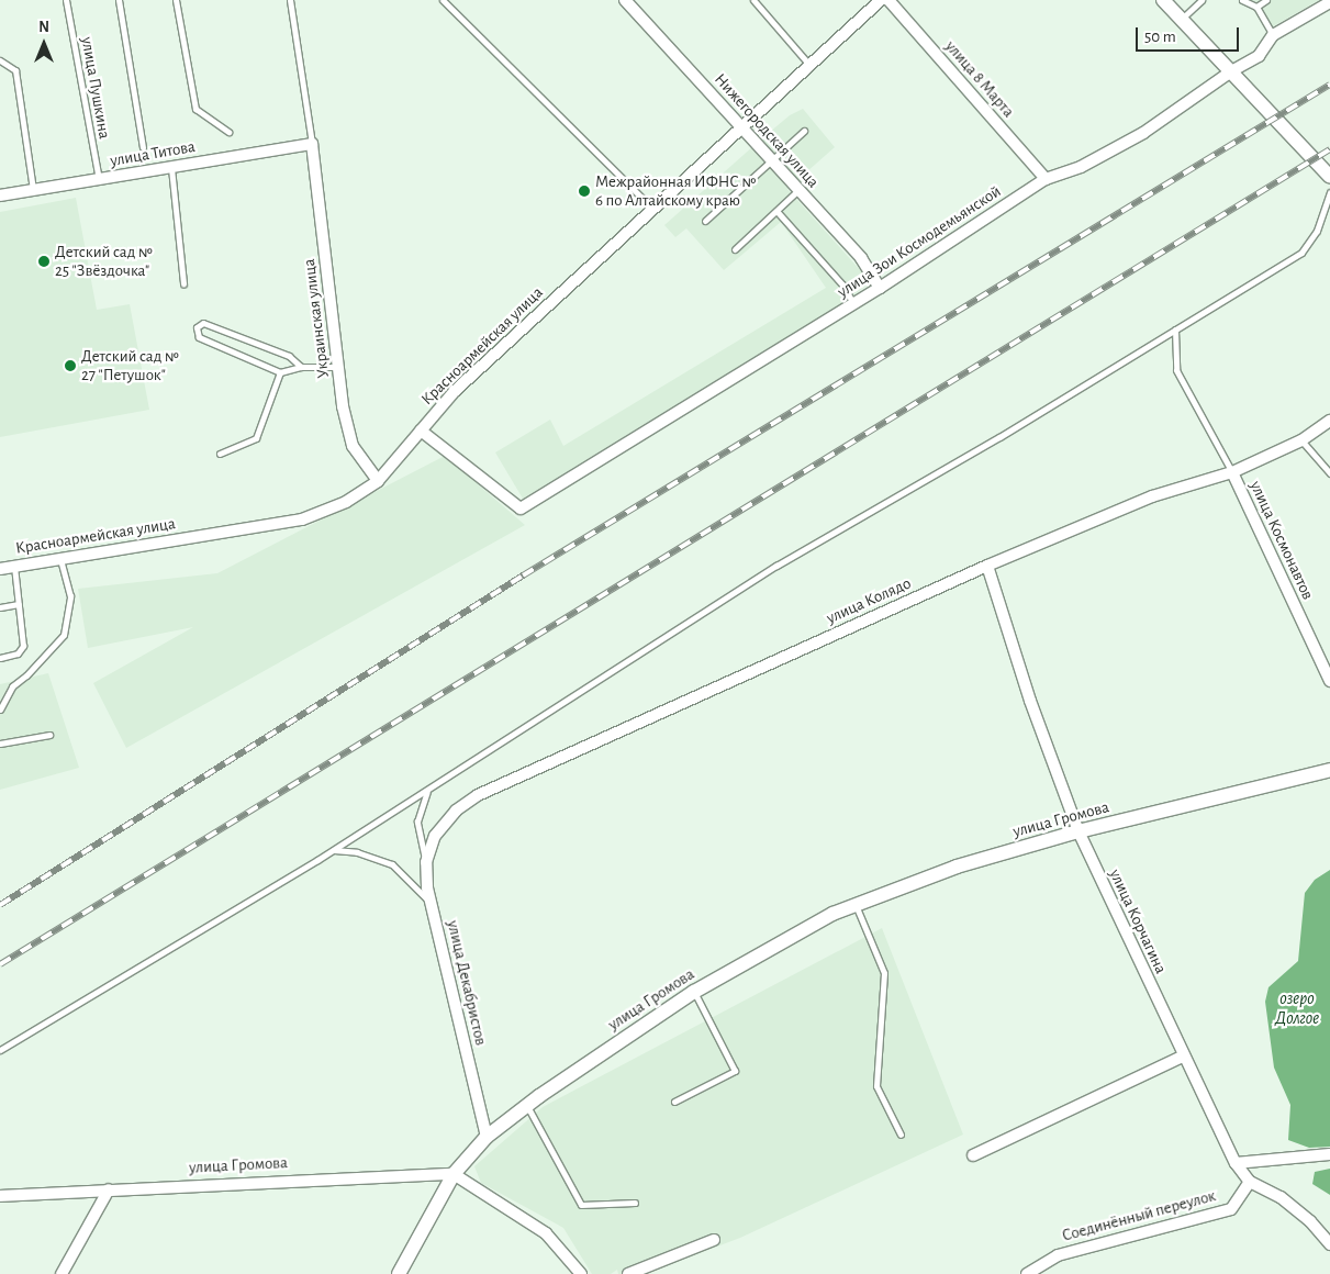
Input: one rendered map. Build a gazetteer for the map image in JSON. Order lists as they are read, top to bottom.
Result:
{
  "streets": {
    "street": [
      "улица 8 Марта",
      "Нижегородская улица",
      "улица Титова",
      "улица Зои Космодемьянской",
      "Украинская улица",
      "Красноармейская улица",
      "улица Космонавтов",
      "улица Колядо",
      "улица Громова",
      "улица Корчагина",
      "улица Декабристов",
      "Соединённый переулок"
    ],
    "lane": ["улица Пушкина"]
  },
  "crossings": [
    ["улица 8 Марта", "улица Зои Космодемьянской"],
    ["улица Пушкина", "улица Титова"],
    ["Нижегородская улица", "улица Зои Космодемьянской"],
    ["Нижегородская улица", "Красноармейская улица"],
    ["улица Титова", "Украинская улица"],
    ["улица Зои Космодемьянской", "Красноармейская улица"],
    ["Украинская улица", "Красноармейская улица"],
    ["улица Космонавтов", "улица Колядо"],
    ["улица Колядо", "улица Корчагина"],
    ["улица Колядо", "улица Декабристов"],
    ["улица Громова", "улица Корчагина"],
    ["улица Громова", "улица Декабристов"],
    ["улица Корчагина", "Соединённый переулок"]
  ],
  "water": ["озеро Долгое"],
  "places": ["Межрайонная ИФНС № 6 по Алтайскому краю", "Детский сад № 25 \"Звёздочка\"", "Детский сад № 27 \"Петушок\""],
  "scale_bar": "50 m",
  "north": "top"
}
